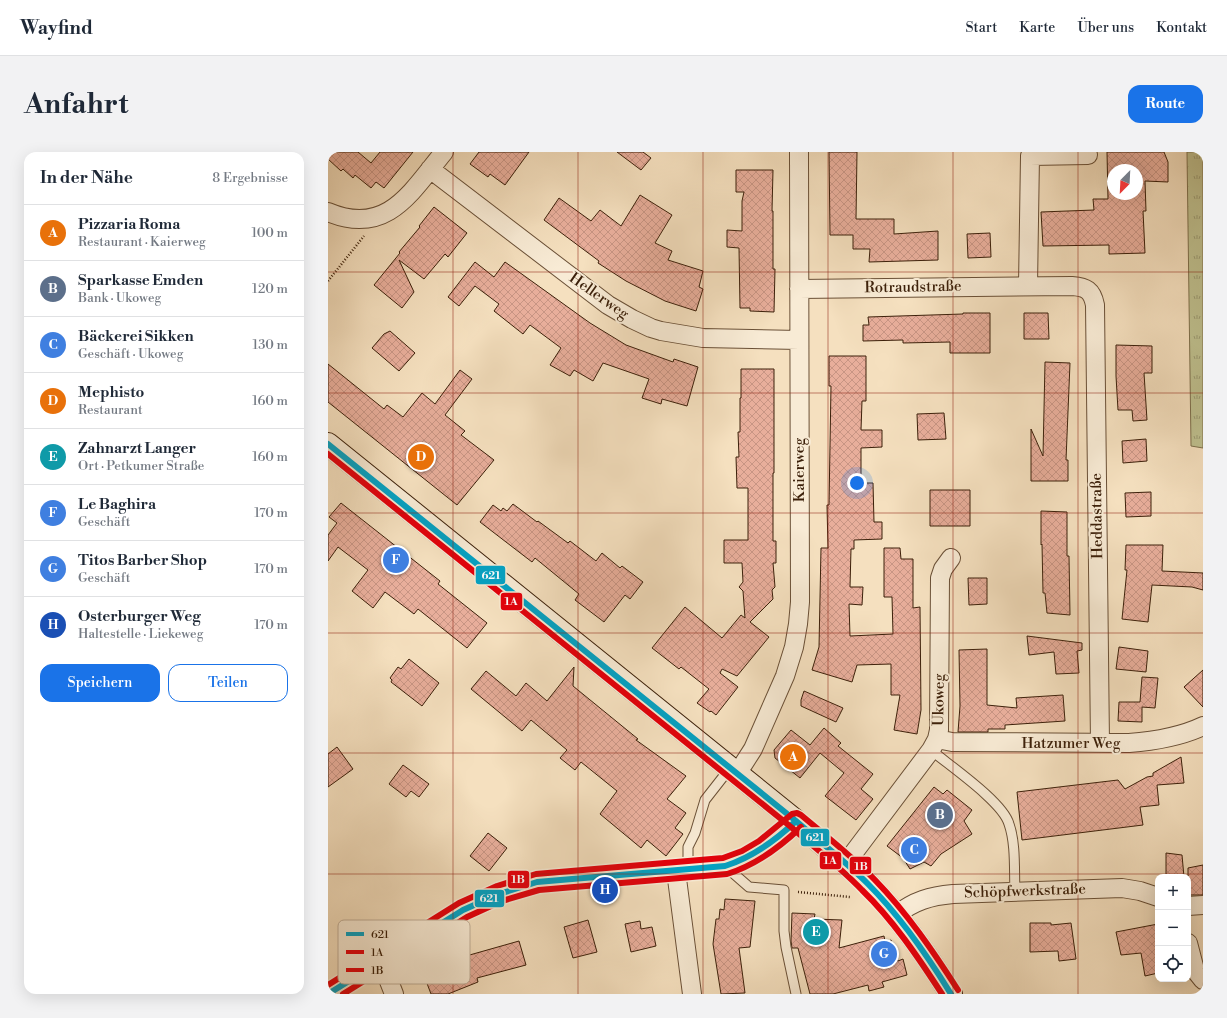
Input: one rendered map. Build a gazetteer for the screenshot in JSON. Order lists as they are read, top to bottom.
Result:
{
  "streets": {
    "street": [
      "Rotraudstraße",
      "Hellerweg",
      "Kaierweg",
      "Heddastraße",
      "Ukoweg",
      "Hatzumer Weg",
      "Schöpfwerkstraße"
    ]
  },
  "crossings": [
    ["Rotraudstraße", "Kaierweg"],
    ["Rotraudstraße", "Heddastraße"],
    ["Hellerweg", "Kaierweg"],
    ["Heddastraße", "Hatzumer Weg"],
    ["Ukoweg", "Hatzumer Weg"]
  ],
  "lines": ["transit line 621", "transit line 1A", "transit line 1B"],
  "legend": ["621", "1A", "1B"],
  "north": "bottom left",
  "page": {
    "header": "Wayfind",
    "nav": [
      "Start",
      "Karte",
      "Über uns",
      "Kontakt"
    ],
    "buttons": [
      "Route",
      ["Speichern", "Teilen"]
    ],
    "title": "Anfahrt",
    "heading": ["In der Nähe", "8 Ergebnisse"],
    "list": [
      {
        "mark": "A",
        "name": "Pizzaria Roma",
        "note": "Restaurant · Kaierweg",
        "value": "100 m"
      },
      {
        "mark": "B",
        "name": "Sparkasse Emden",
        "note": "Bank · Ukoweg",
        "value": "120 m"
      },
      {
        "mark": "C",
        "name": "Bäckerei Sikken",
        "note": "Geschäft · Ukoweg",
        "value": "130 m"
      },
      {
        "mark": "D",
        "name": "Mephisto",
        "note": "Restaurant",
        "value": "160 m"
      },
      {
        "mark": "E",
        "name": "Zahnarzt Langer",
        "note": "Ort · Petkumer Straße",
        "value": "160 m"
      },
      {
        "mark": "F",
        "name": "Le Baghira",
        "note": "Geschäft",
        "value": "170 m"
      },
      {
        "mark": "G",
        "name": "Titos Barber Shop",
        "note": "Geschäft",
        "value": "170 m"
      },
      {
        "mark": "H",
        "name": "Osterburger Weg",
        "note": "Haltestelle · Liekeweg",
        "value": "170 m"
      }
    ],
    "pins": [
      "D",
      "F",
      "A",
      "B",
      "C",
      "H",
      "E",
      "G"
    ],
    "map_buttons": ["+", "−"]
  }
}
